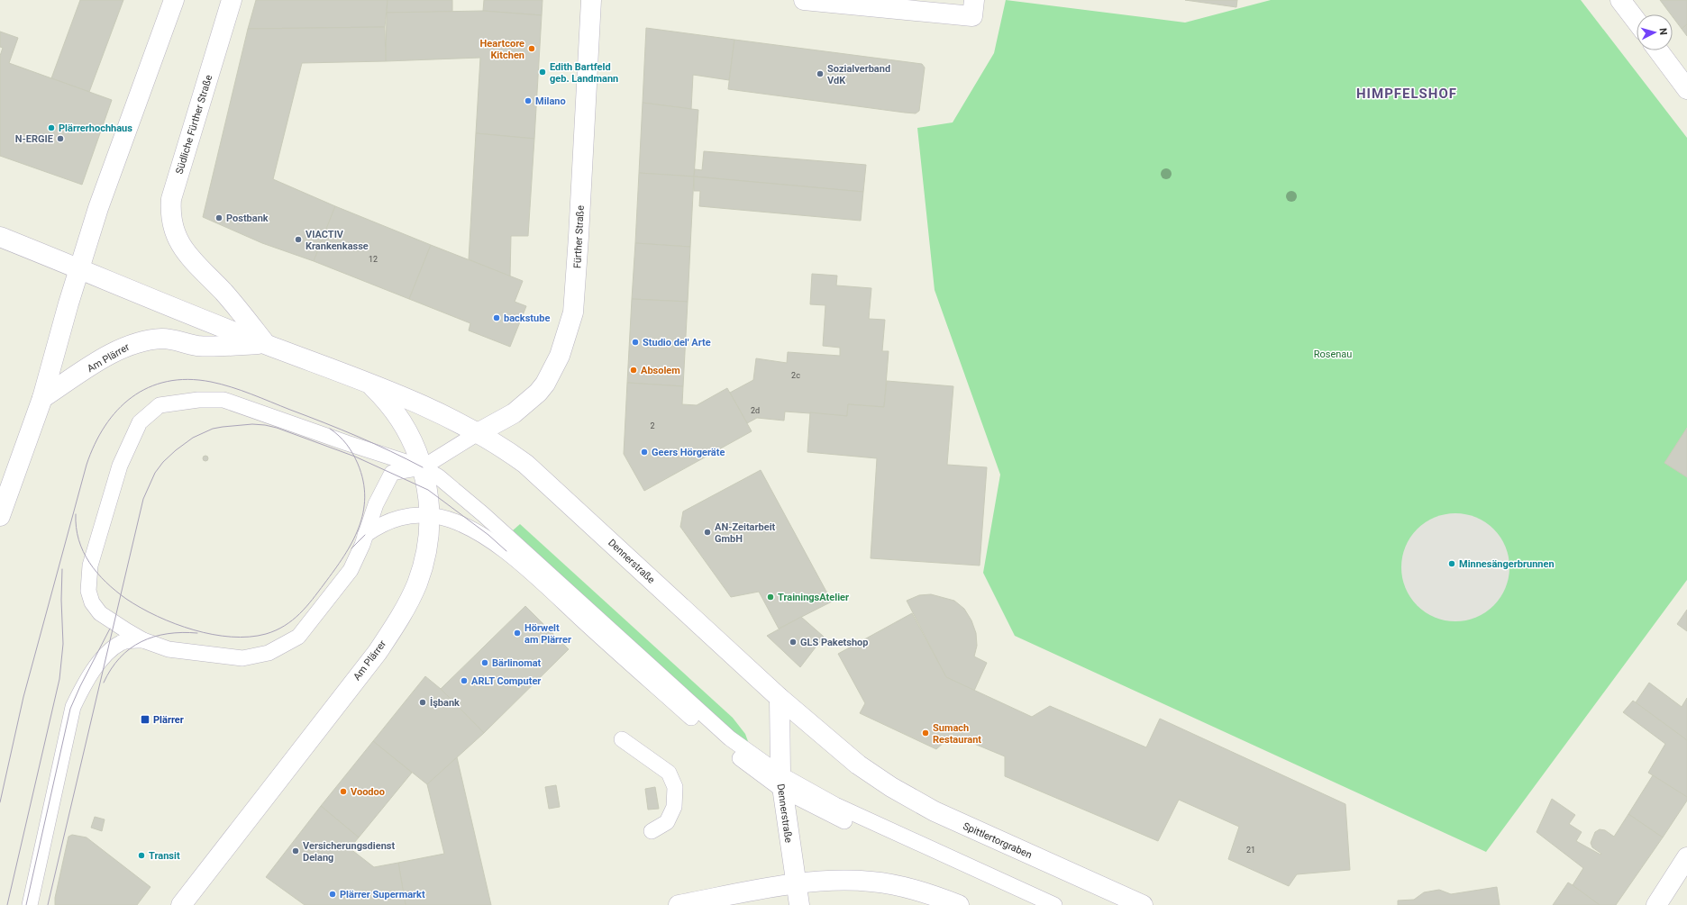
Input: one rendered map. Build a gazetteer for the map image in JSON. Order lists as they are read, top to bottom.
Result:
{
  "streets": {
    "main road": [
      "Südliche Fürther Straße",
      "Fürther Straße",
      "Am Plärrer",
      "Dennerstraße",
      "Spittlertorgraben"
    ]
  },
  "crossings": [
    ["Südliche Fürther Straße", "Am Plärrer"],
    ["Fürther Straße", "Am Plärrer"],
    ["Fürther Straße", "Dennerstraße"],
    ["Am Plärrer", "Dennerstraße"],
    ["Dennerstraße", "Spittlertorgraben"]
  ],
  "districts": ["HIMPFELSHOF"],
  "parks": ["Rosenau"],
  "places": {
    "other": [
      "Heartcore Kitchen",
      "Edith Bartfeld geb. Landmann",
      "Sozialverband VdK",
      "Milano",
      "Plärrerhochhaus",
      "N‑ERGIE",
      "Postbank",
      "VIACTIV Krankenkasse",
      "backstube",
      "Studio del' Arte",
      "Absolem",
      "Geers Hörgeräte",
      "AN-Zeitarbeit GmbH",
      "Minnesängerbrunnen",
      "TrainingsAtelier",
      "Hörwelt am Plärrer",
      "GLS Paketshop",
      "Bärlinomat",
      "ARLT Computer",
      "İşbank",
      "Sumach Restaurant",
      "Voodoo",
      "Versicherungsdienst Delang",
      "Transit",
      "Plärrer Supermarkt"
    ],
    "transit": ["Plärrer"]
  },
  "house_numbers": [
    "12",
    "2c",
    "2d",
    "2",
    "21"
  ],
  "north": "right"
}
